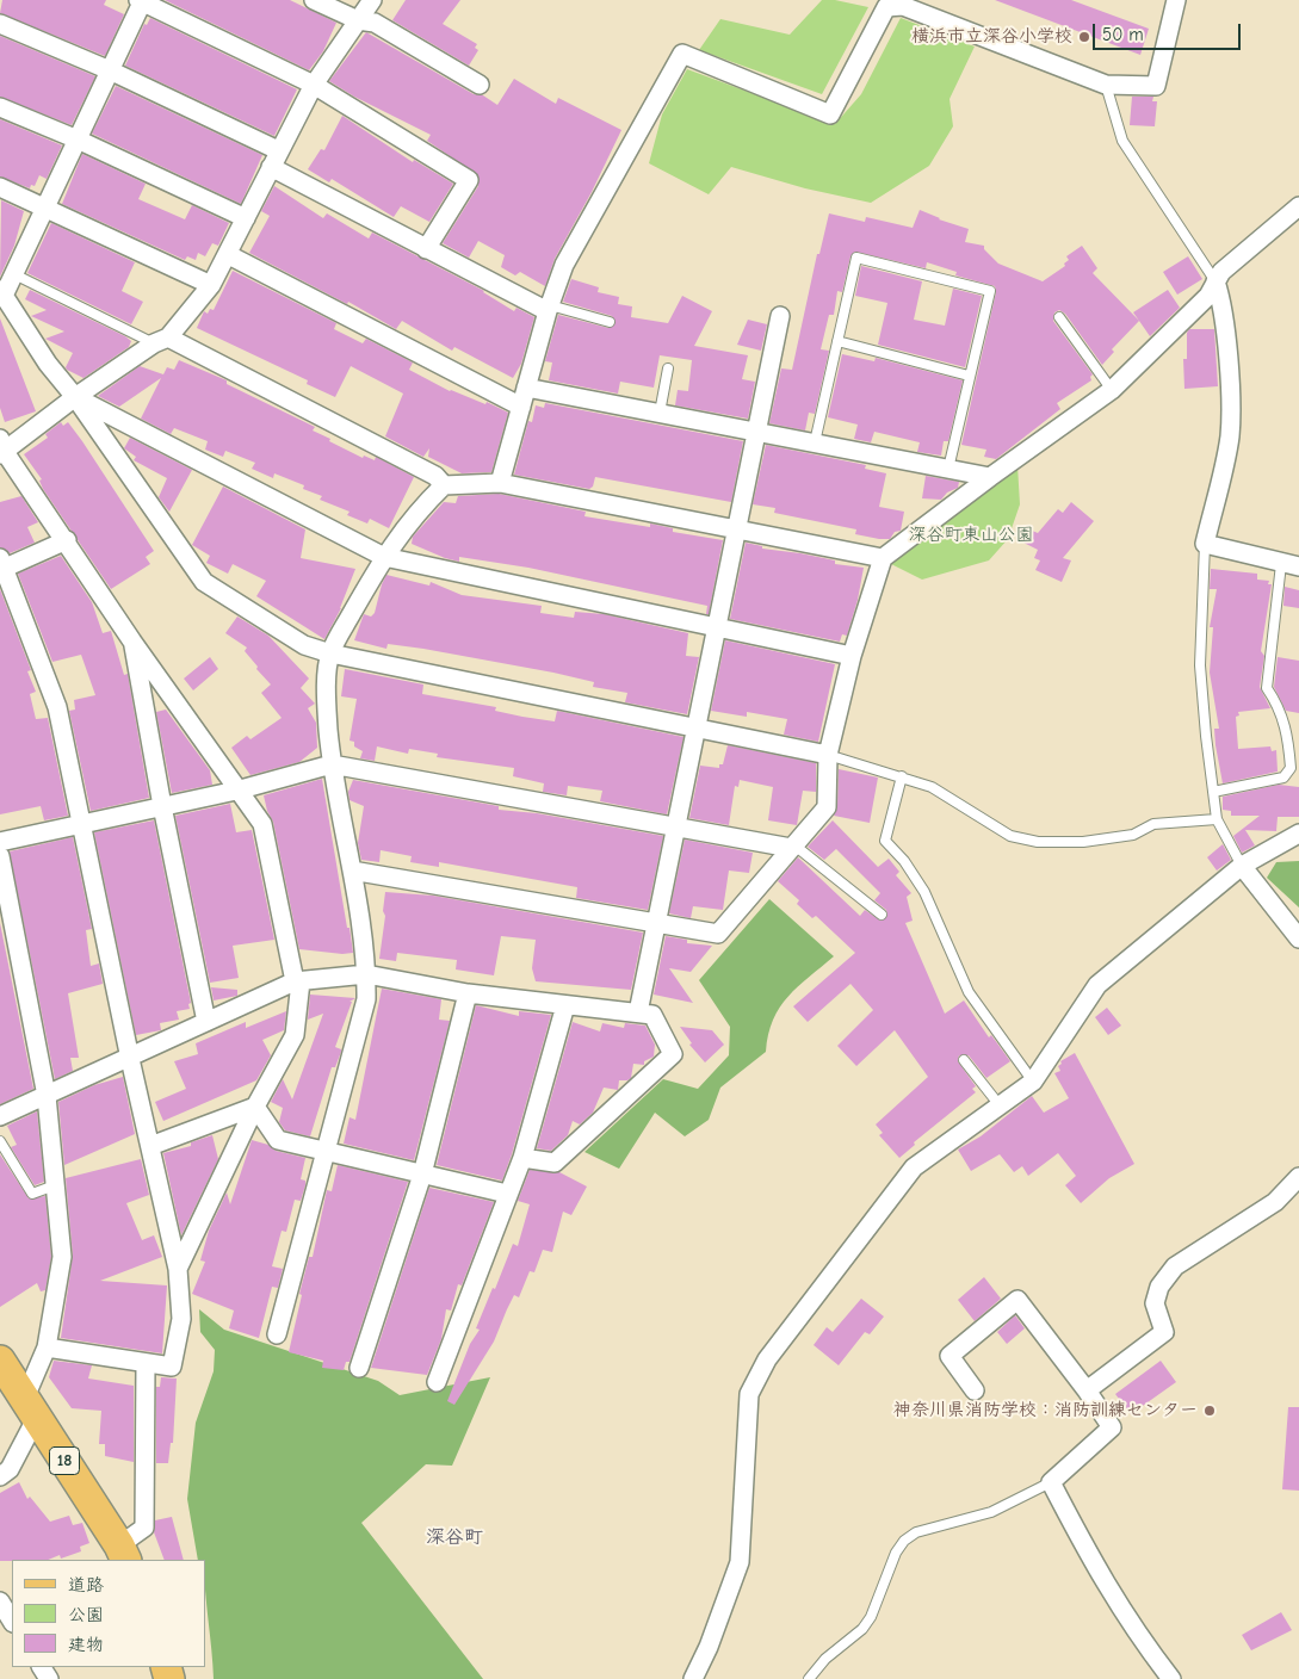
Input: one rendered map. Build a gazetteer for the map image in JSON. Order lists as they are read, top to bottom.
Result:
{
  "streets": {
    "main road": ["18"]
  },
  "districts": ["深谷町"],
  "parks": ["深谷町東山公園"],
  "places": ["横浜市立深谷小学校", "神奈川県消防学校：消防訓練センター"],
  "legend": ["道路", "公園", "建物"],
  "scale_bar": "50 m"
}
